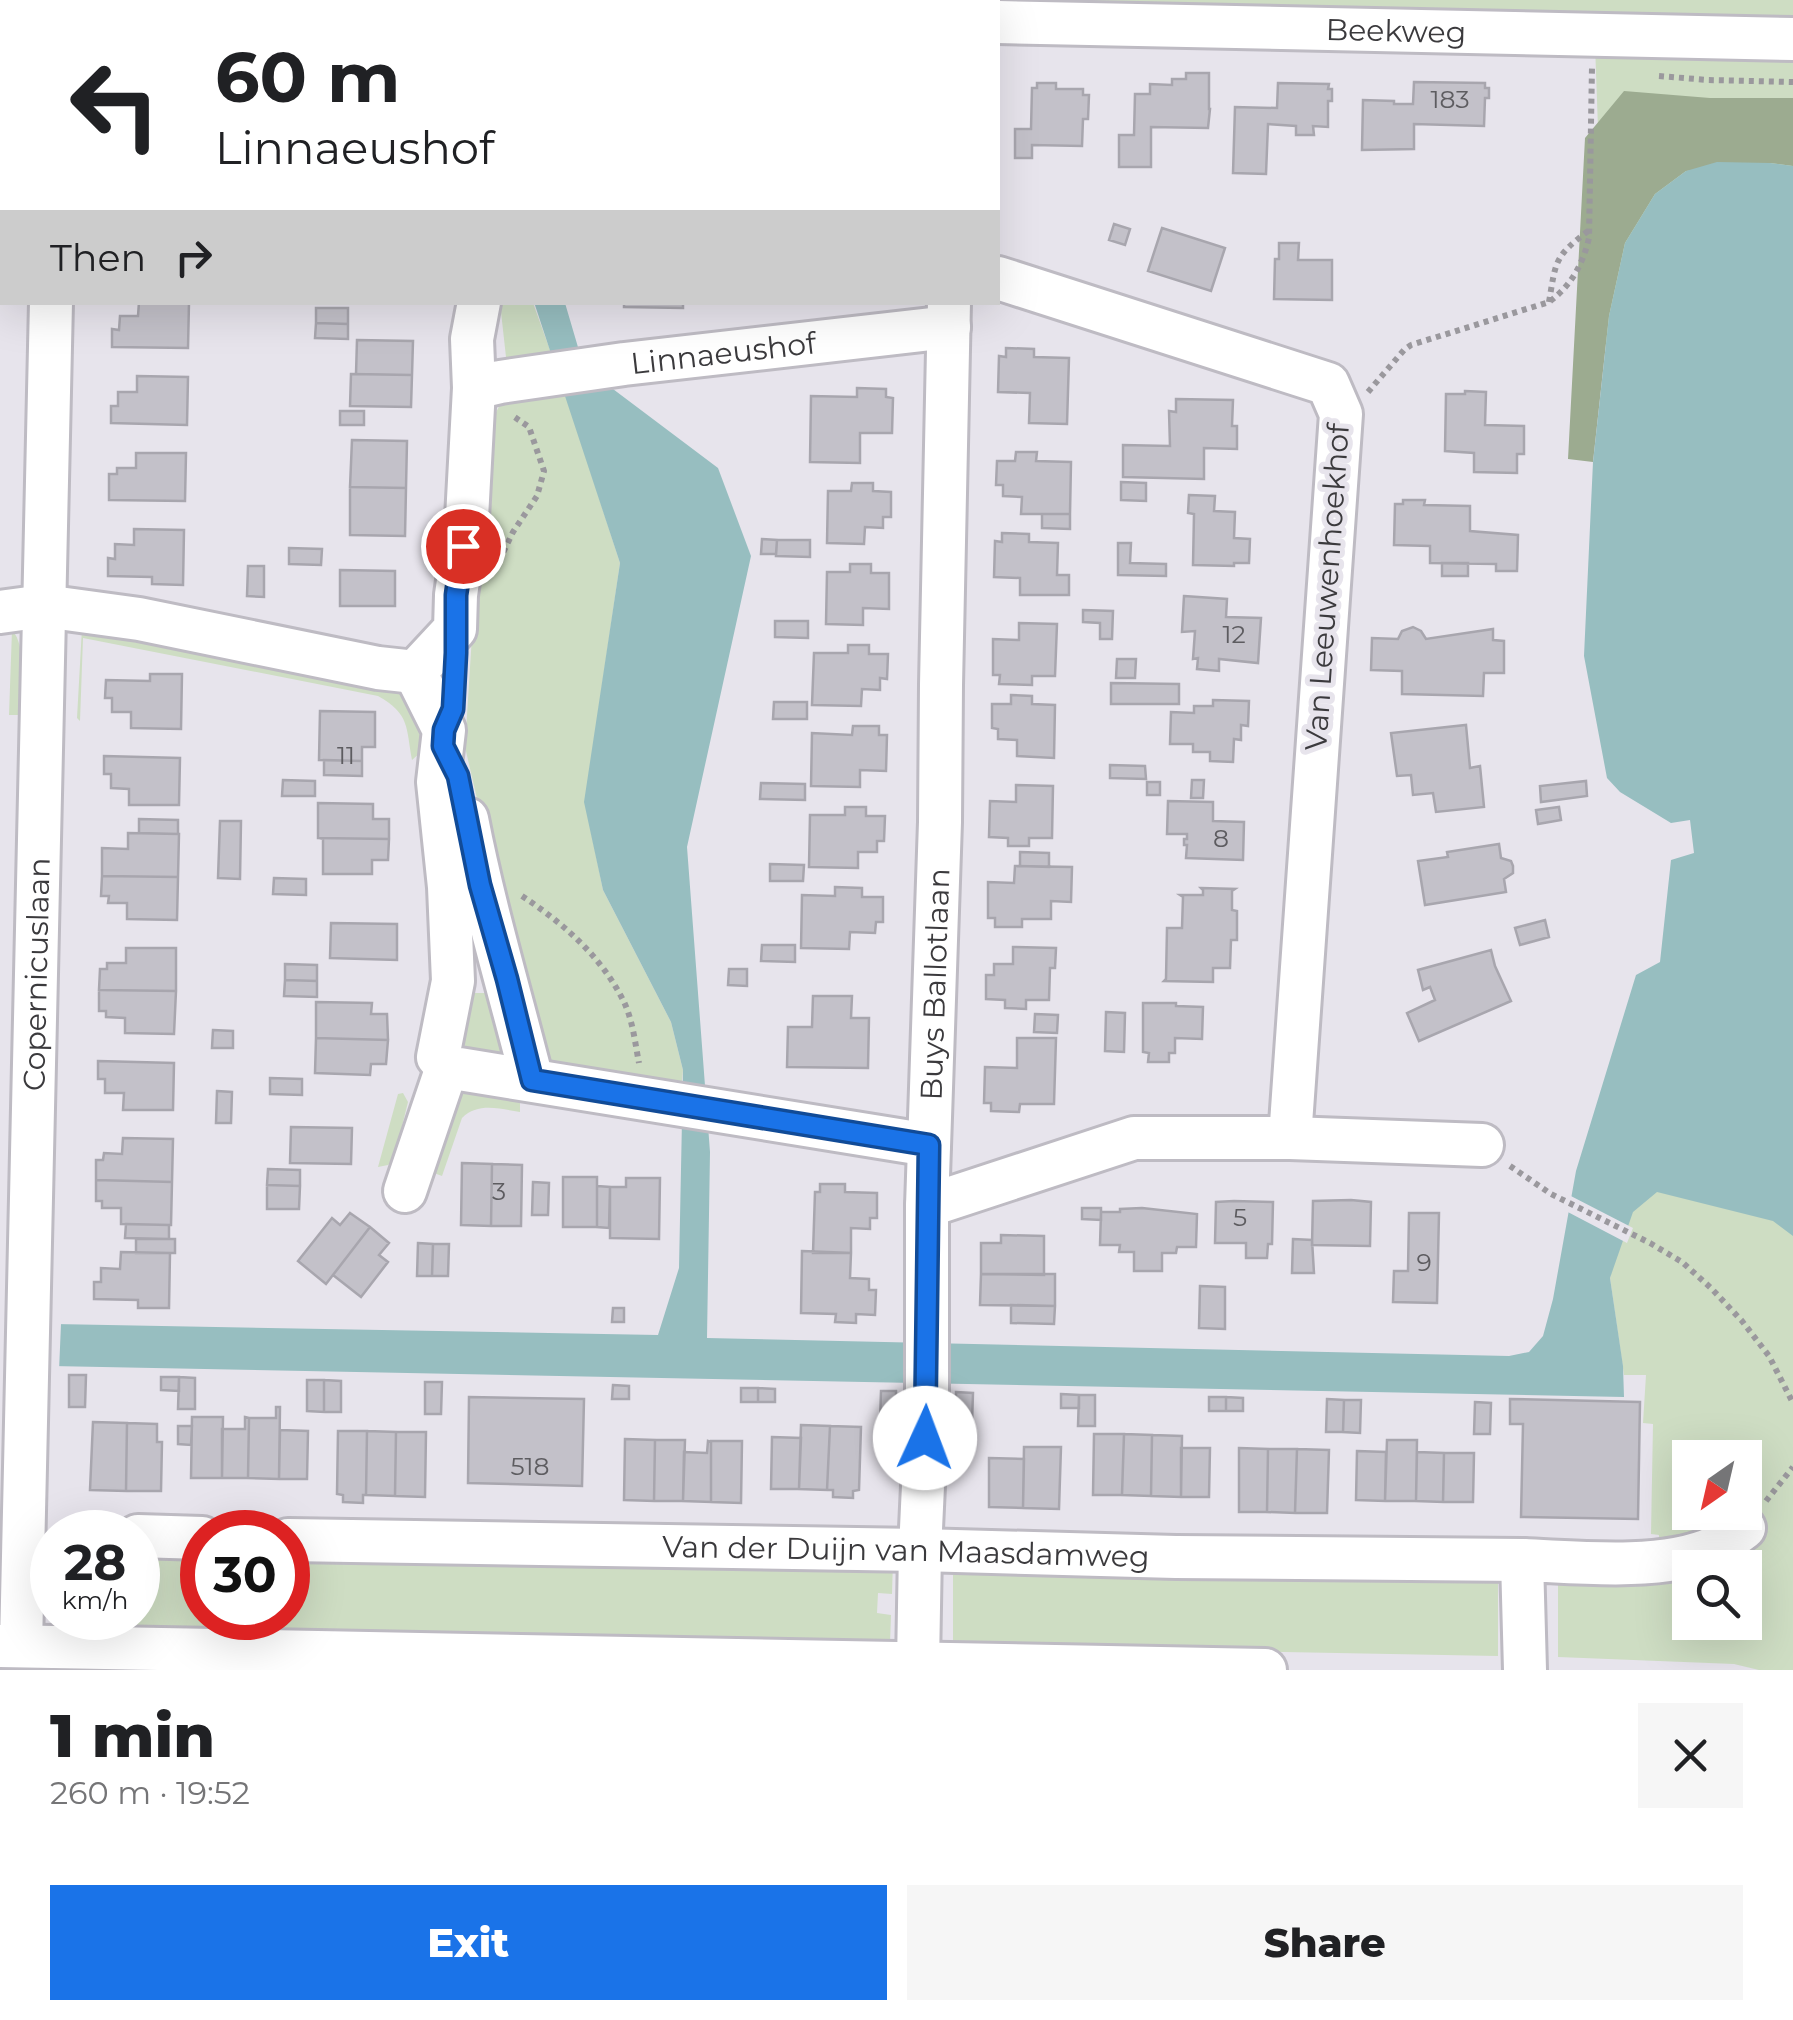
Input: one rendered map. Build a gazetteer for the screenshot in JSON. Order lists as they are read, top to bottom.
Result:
{
  "streets": {
    "street": [
      "Beekweg",
      "Linnaeushof",
      "Van Leeuwenhoekhof",
      "Copernicuslaan",
      "Buys Ballotlaan",
      "Van der Duijn van Maasdamweg"
    ]
  },
  "crossings": [
    ["Linnaeushof", "Buys Ballotlaan"],
    ["Buys Ballotlaan", "Van der Duijn van Maasdamweg"]
  ],
  "house_numbers": [
    "183",
    "12",
    "11",
    "8",
    "3",
    "5",
    "9",
    "518"
  ],
  "north": "bottom left",
  "page": {
    "turn": ["60 m", "Linnaeushof"],
    "then": "Then",
    "speed": "28 km/h",
    "limit": "30",
    "heading": ["1 min", "260 m · 19:52"],
    "buttons": ["Exit", "Share"]
  }
}
